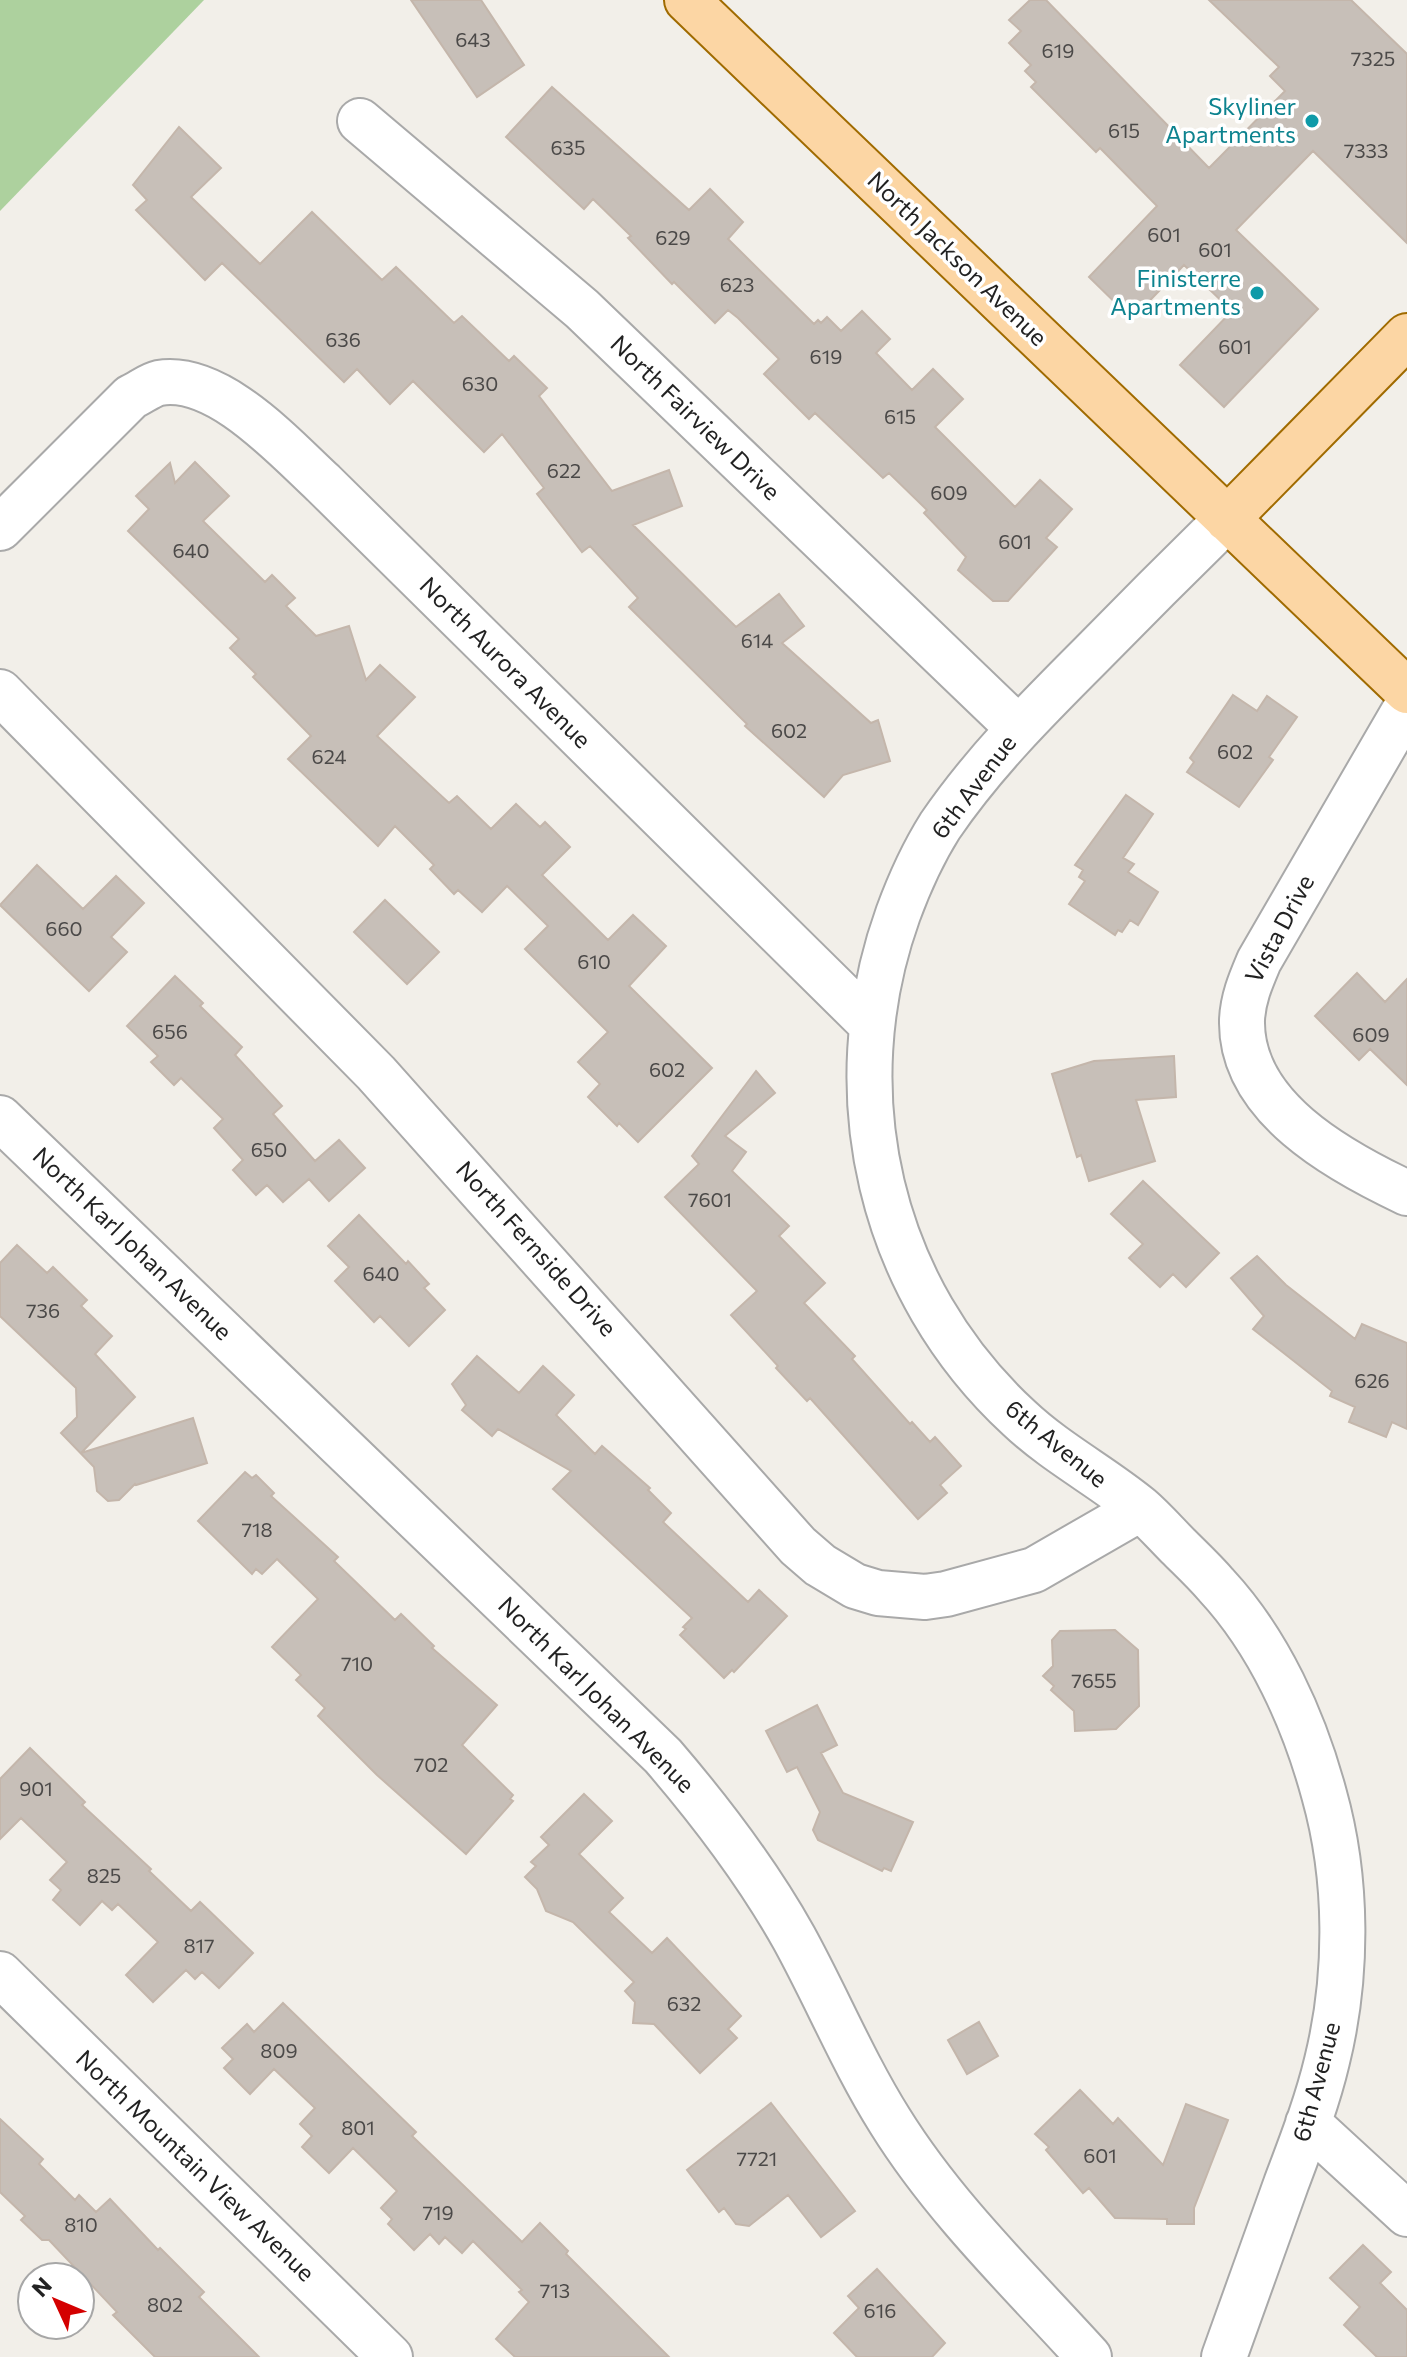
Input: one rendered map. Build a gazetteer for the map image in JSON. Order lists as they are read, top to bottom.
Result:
{
  "streets": {
    "main road": ["North Jackson Avenue", "6th Avenue"],
    "street": [
      "North Fairview Drive",
      "North Aurora Avenue",
      "Vista Drive",
      "North Karl Johan Avenue",
      "North Fernside Drive",
      "North Mountain View Avenue"
    ]
  },
  "crossings": [
    ["North Jackson Avenue", "6th Avenue"],
    ["North Fairview Drive", "6th Avenue"],
    ["North Aurora Avenue", "6th Avenue"],
    ["6th Avenue", "North Fernside Drive"]
  ],
  "places": ["Skyliner Apartments", "Finisterre Apartments"],
  "house_numbers": [
    "643",
    "619",
    "7325",
    "615",
    "635",
    "7333",
    "601",
    "629",
    "601",
    "623",
    "636",
    "601",
    "619",
    "630",
    "615",
    "622",
    "609",
    "601",
    "640",
    "614",
    "602",
    "602",
    "624",
    "660",
    "610",
    "656",
    "609",
    "602",
    "650",
    "7601",
    "640",
    "736",
    "626",
    "718",
    "710",
    "7655",
    "702",
    "901",
    "825",
    "817",
    "632",
    "809",
    "801",
    "601",
    "7721",
    "719",
    "810",
    "713",
    "802",
    "616"
  ],
  "north": "top left"
}
